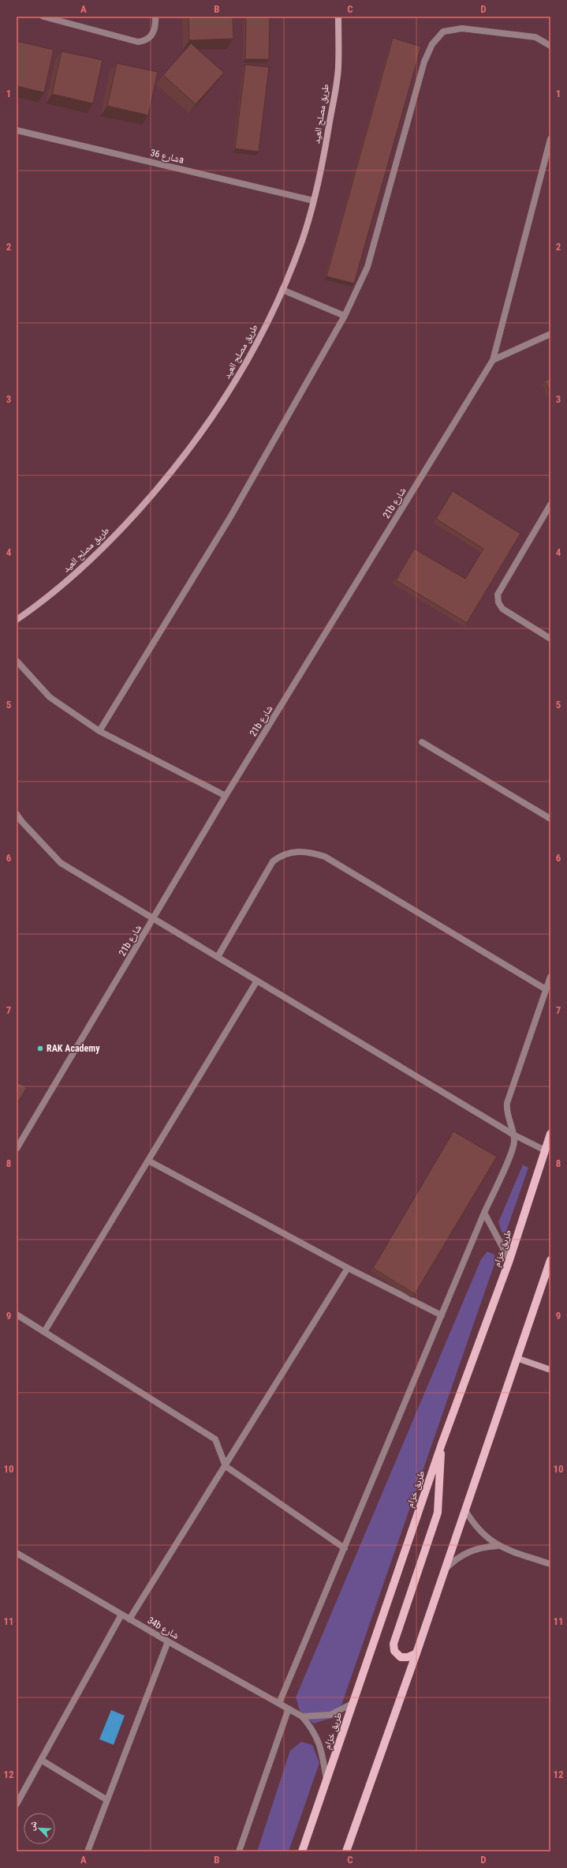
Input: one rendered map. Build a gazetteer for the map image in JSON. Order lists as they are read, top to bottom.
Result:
{
  "streets": {
    "main road": ["طريق خزام"],
    "street": [
      "طريق مصلح العيد",
      "شارع 36a",
      "21b شارع",
      "34b شارع"
    ]
  },
  "crossings": [
    ["طريق مصلح العيد", "شارع 36a"],
    ["طريق خزام", "34b شارع"]
  ],
  "places": ["RAK Academy"],
  "north": "top left",
  "grid": {
    "columns": [
      "A",
      "B",
      "C",
      "D"
    ],
    "rows": [
      "1",
      "2",
      "3",
      "4",
      "5",
      "6",
      "7",
      "8",
      "9",
      "10",
      "11",
      "12"
    ]
  }
}
